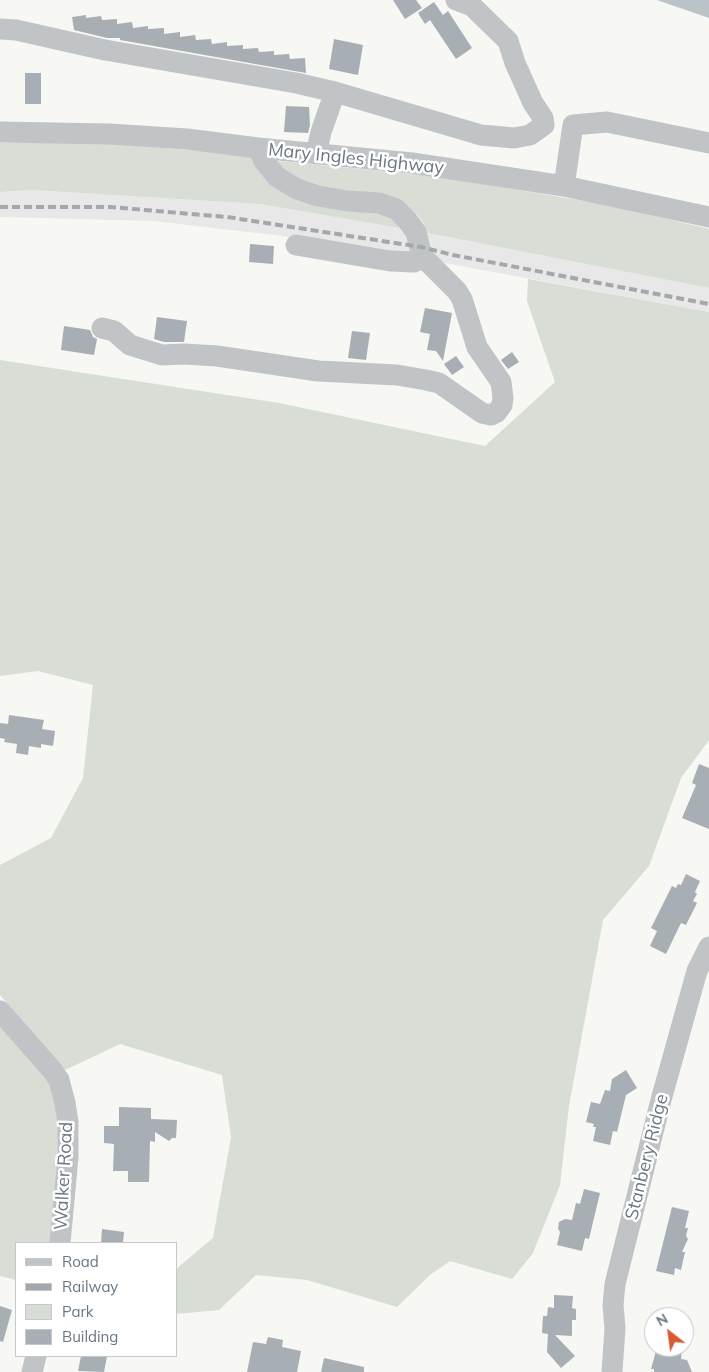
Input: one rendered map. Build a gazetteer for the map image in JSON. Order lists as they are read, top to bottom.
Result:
{
  "streets": {
    "street": ["Mary Ingles Highway", "Stanbery Ridge", "Walker Road"]
  },
  "legend": [
    "Road",
    "Railway",
    "Park",
    "Building"
  ],
  "north": "top left"
}
